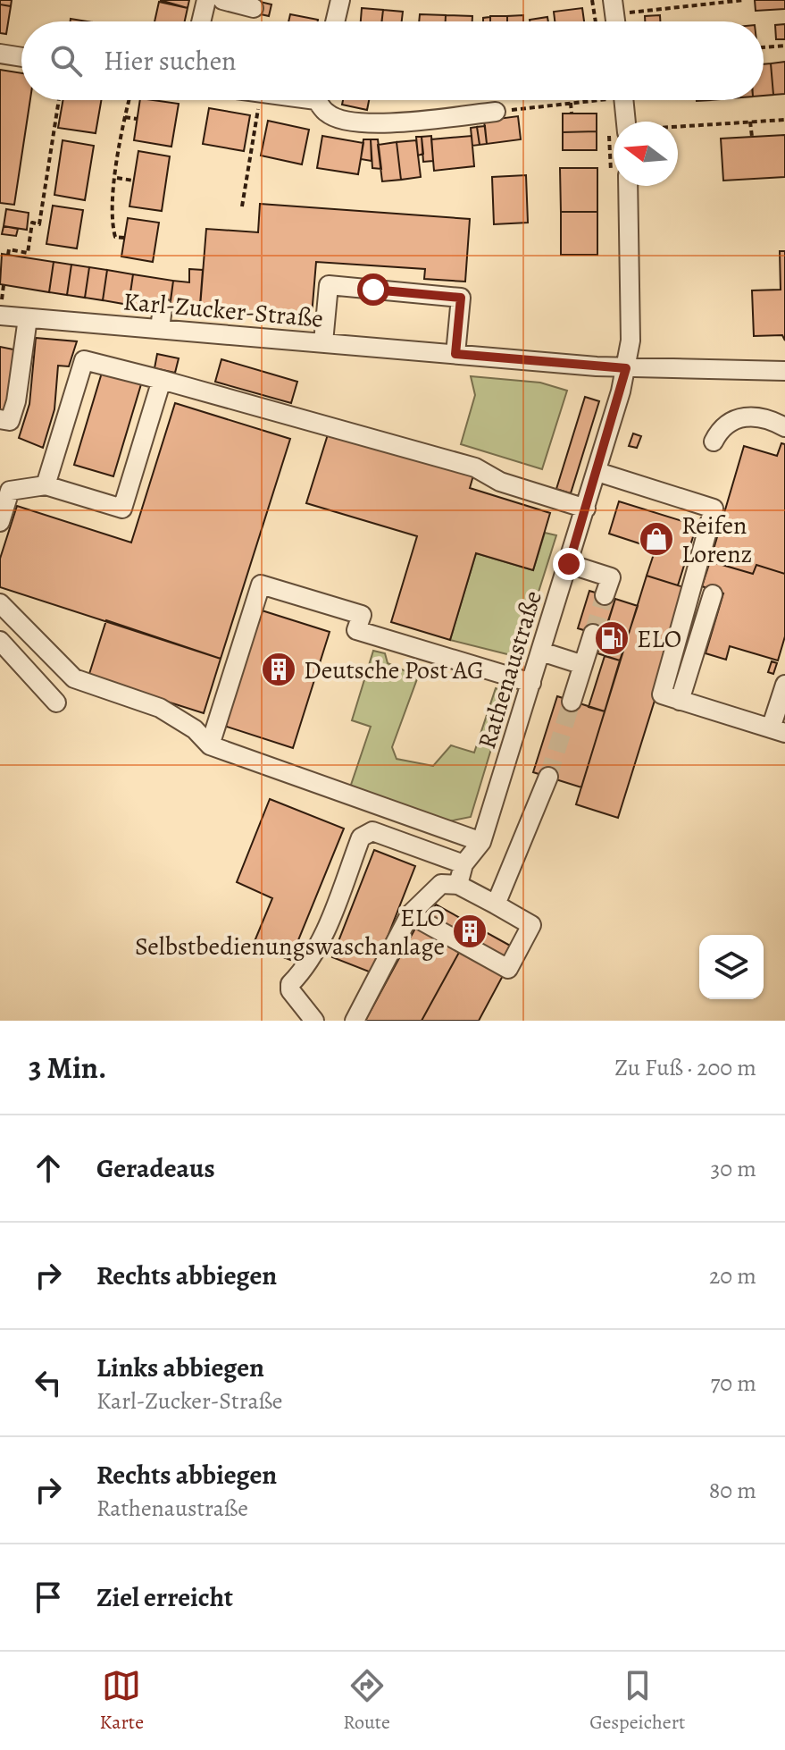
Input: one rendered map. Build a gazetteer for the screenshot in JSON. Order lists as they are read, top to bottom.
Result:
{
  "streets": {
    "street": ["Karl-Zucker-Straße", "Rathenaustraße"]
  },
  "crossings": [
    ["Karl-Zucker-Straße", "Rathenaustraße"]
  ],
  "places": {
    "shop": ["Reifen Lorenz"],
    "fuel station": ["ELO"],
    "building": ["Deutsche Post AG", "ELO Selbstbedienungswaschanlage"]
  },
  "north": "left",
  "page": {
    "search": "Hier suchen",
    "heading": ["3 Min.", "Zu Fuß · 200 m"],
    "list": [
      ["Geradeaus", "30 m"],
      ["Rechts abbiegen", "20 m"],
      ["Links abbiegen", "Karl-Zucker-Straße", "70 m"],
      ["Rechts abbiegen", "Rathenaustraße", "80 m"],
      "Ziel erreicht"
    ],
    "nav": ["Karte", "Route", "Gespeichert"]
  }
}
